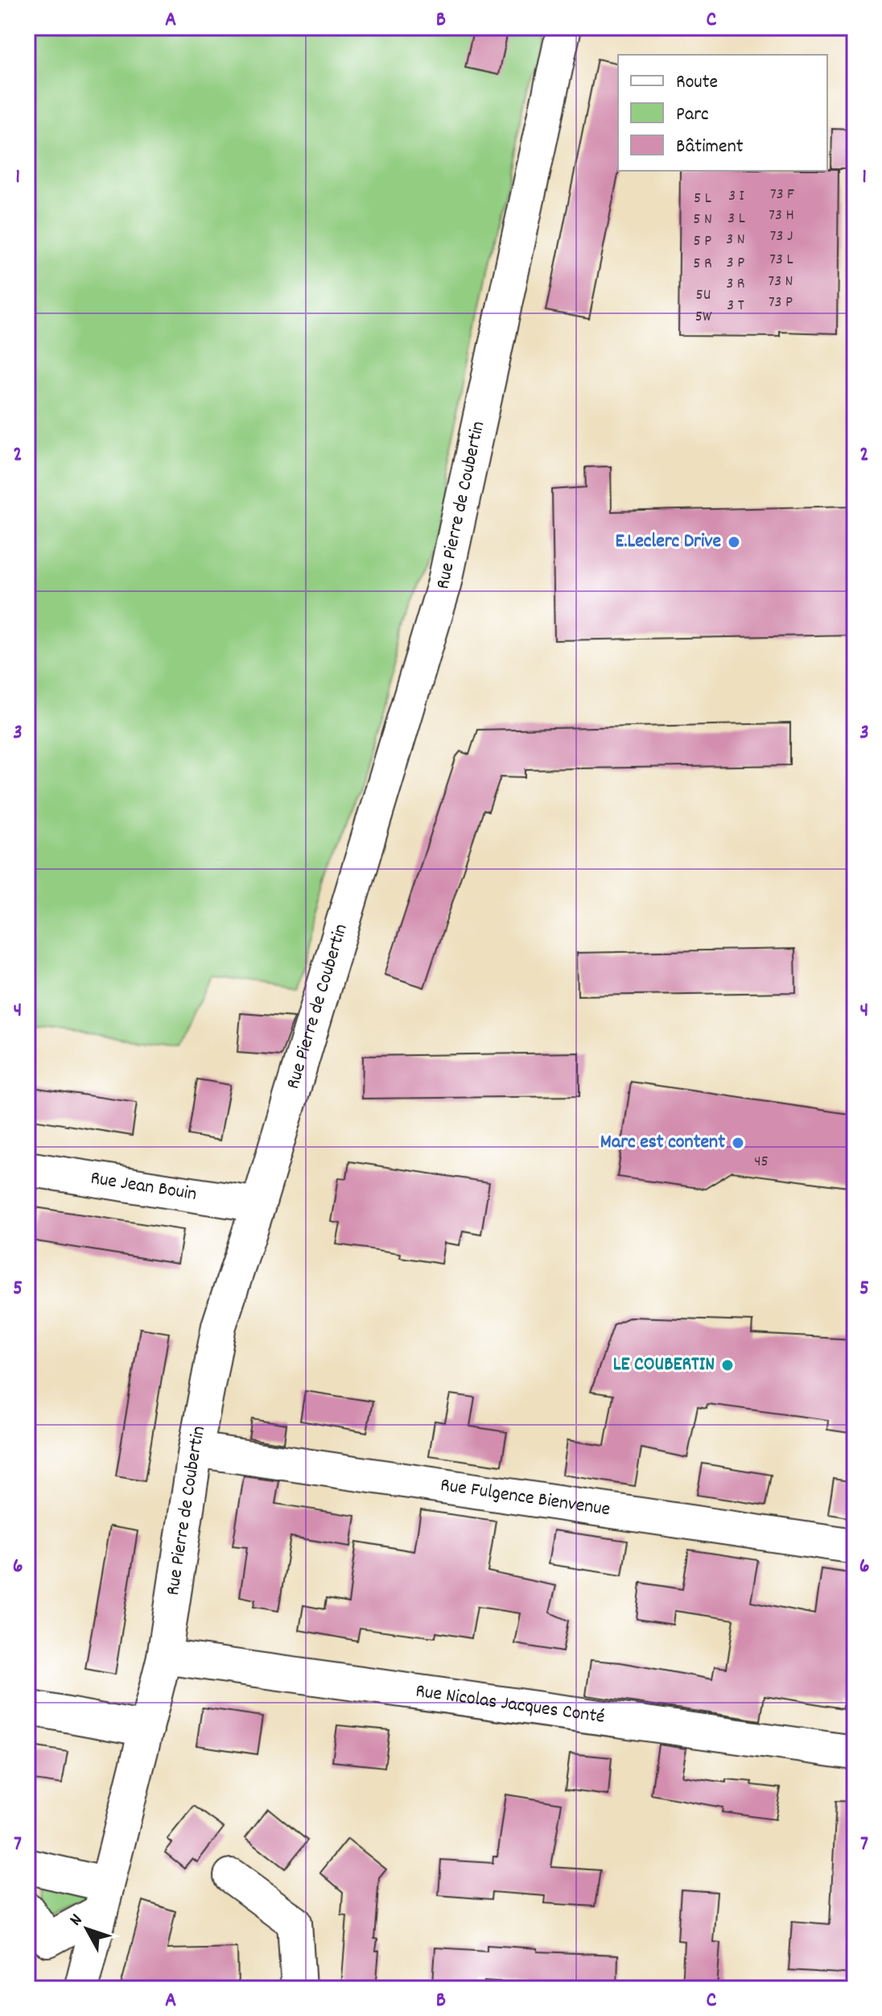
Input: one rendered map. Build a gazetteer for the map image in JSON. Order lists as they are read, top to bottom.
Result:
{
  "streets": {
    "street": [
      "Rue Pierre de Coubertin",
      "Rue Jean Bouin",
      "Rue Fulgence Bienvenue",
      "Rue Nicolas Jacques Conté"
    ]
  },
  "crossings": [
    ["Rue Pierre de Coubertin", "Rue Jean Bouin"],
    ["Rue Pierre de Coubertin", "Rue Fulgence Bienvenue"],
    ["Rue Pierre de Coubertin", "Rue Nicolas Jacques Conté"]
  ],
  "places": ["E.Leclerc Drive", "Marc est content", "LE COUBERTIN"],
  "house_numbers": [
    "73 F",
    "3 I",
    "5 L",
    "73 H",
    "3 L",
    "5 N",
    "73 J",
    "3 N",
    "5 P",
    "73 L",
    "3 P",
    "5 R",
    "73 N",
    "3 R",
    "5U",
    "73 P",
    "3 T",
    "5W",
    "45"
  ],
  "legend": ["Route", "Parc", "Bâtiment"],
  "north": "top left",
  "grid": {
    "columns": ["A", "B", "C"],
    "rows": [
      "1",
      "2",
      "3",
      "4",
      "5",
      "6",
      "7"
    ]
  }
}
